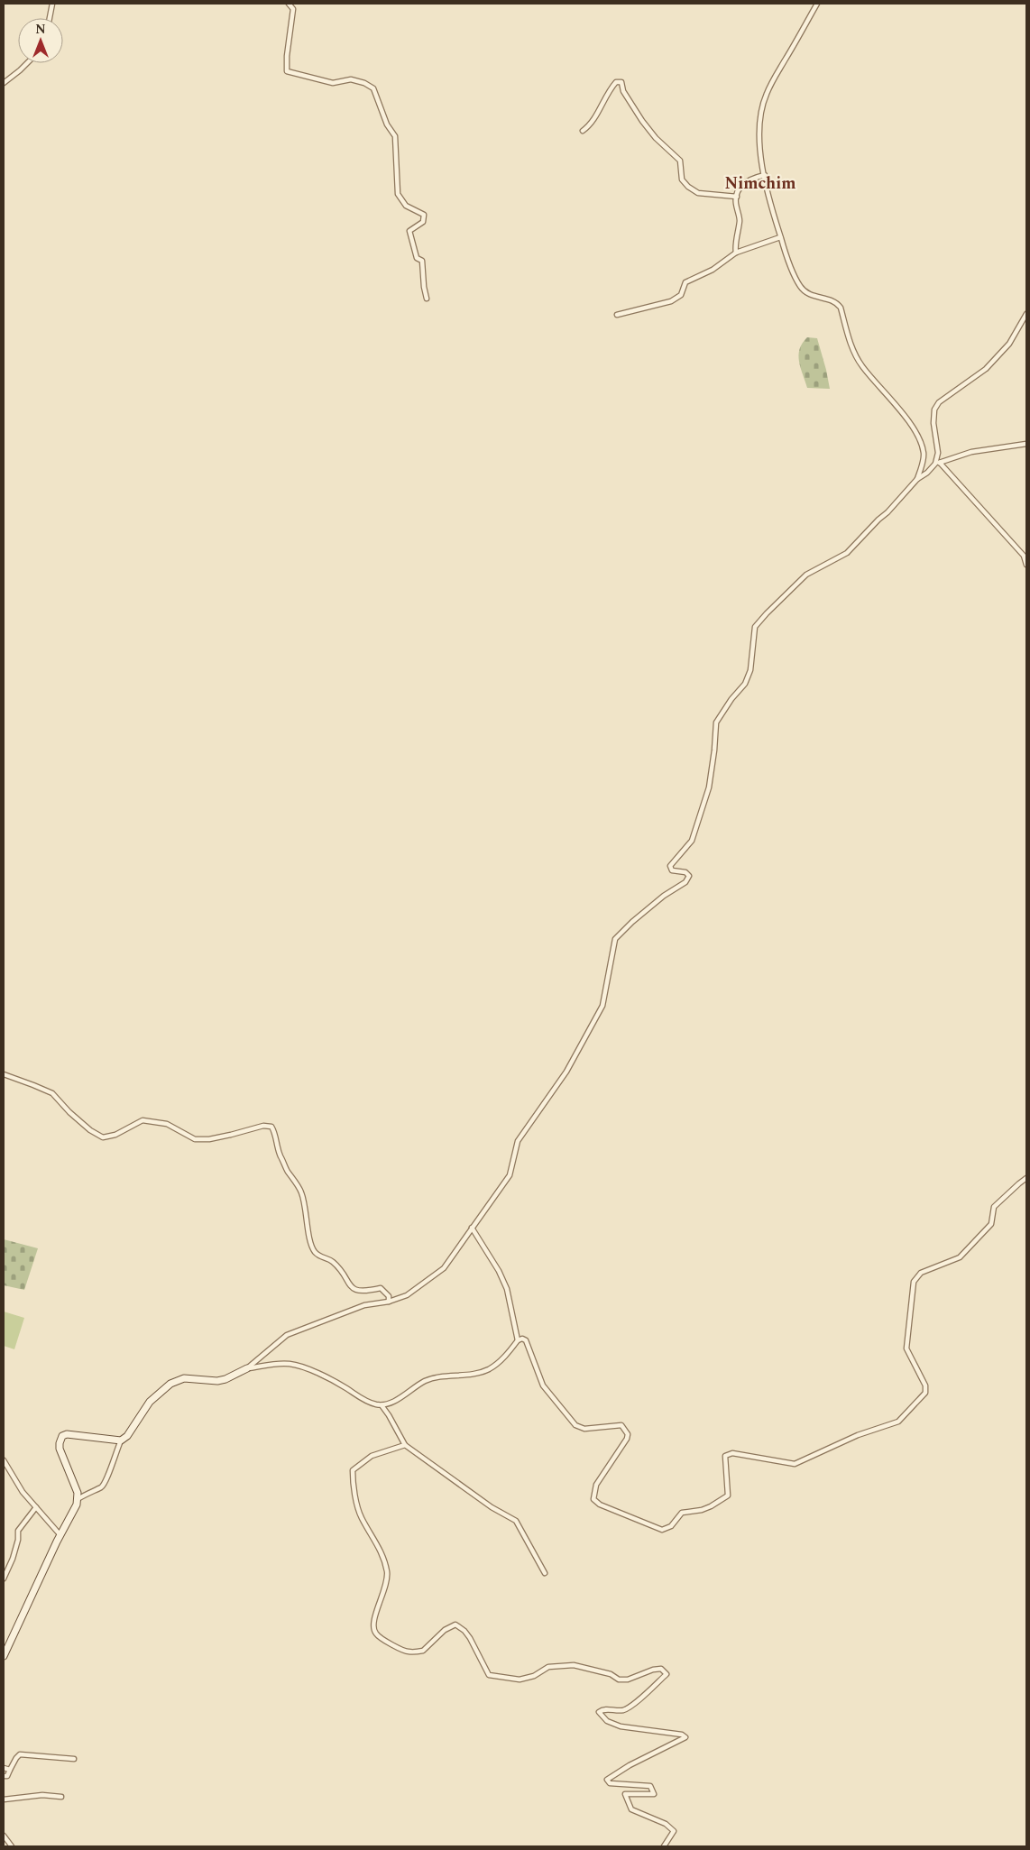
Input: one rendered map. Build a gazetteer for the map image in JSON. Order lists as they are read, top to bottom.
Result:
{
  "districts": ["Nimchim"],
  "north": "top"
}
